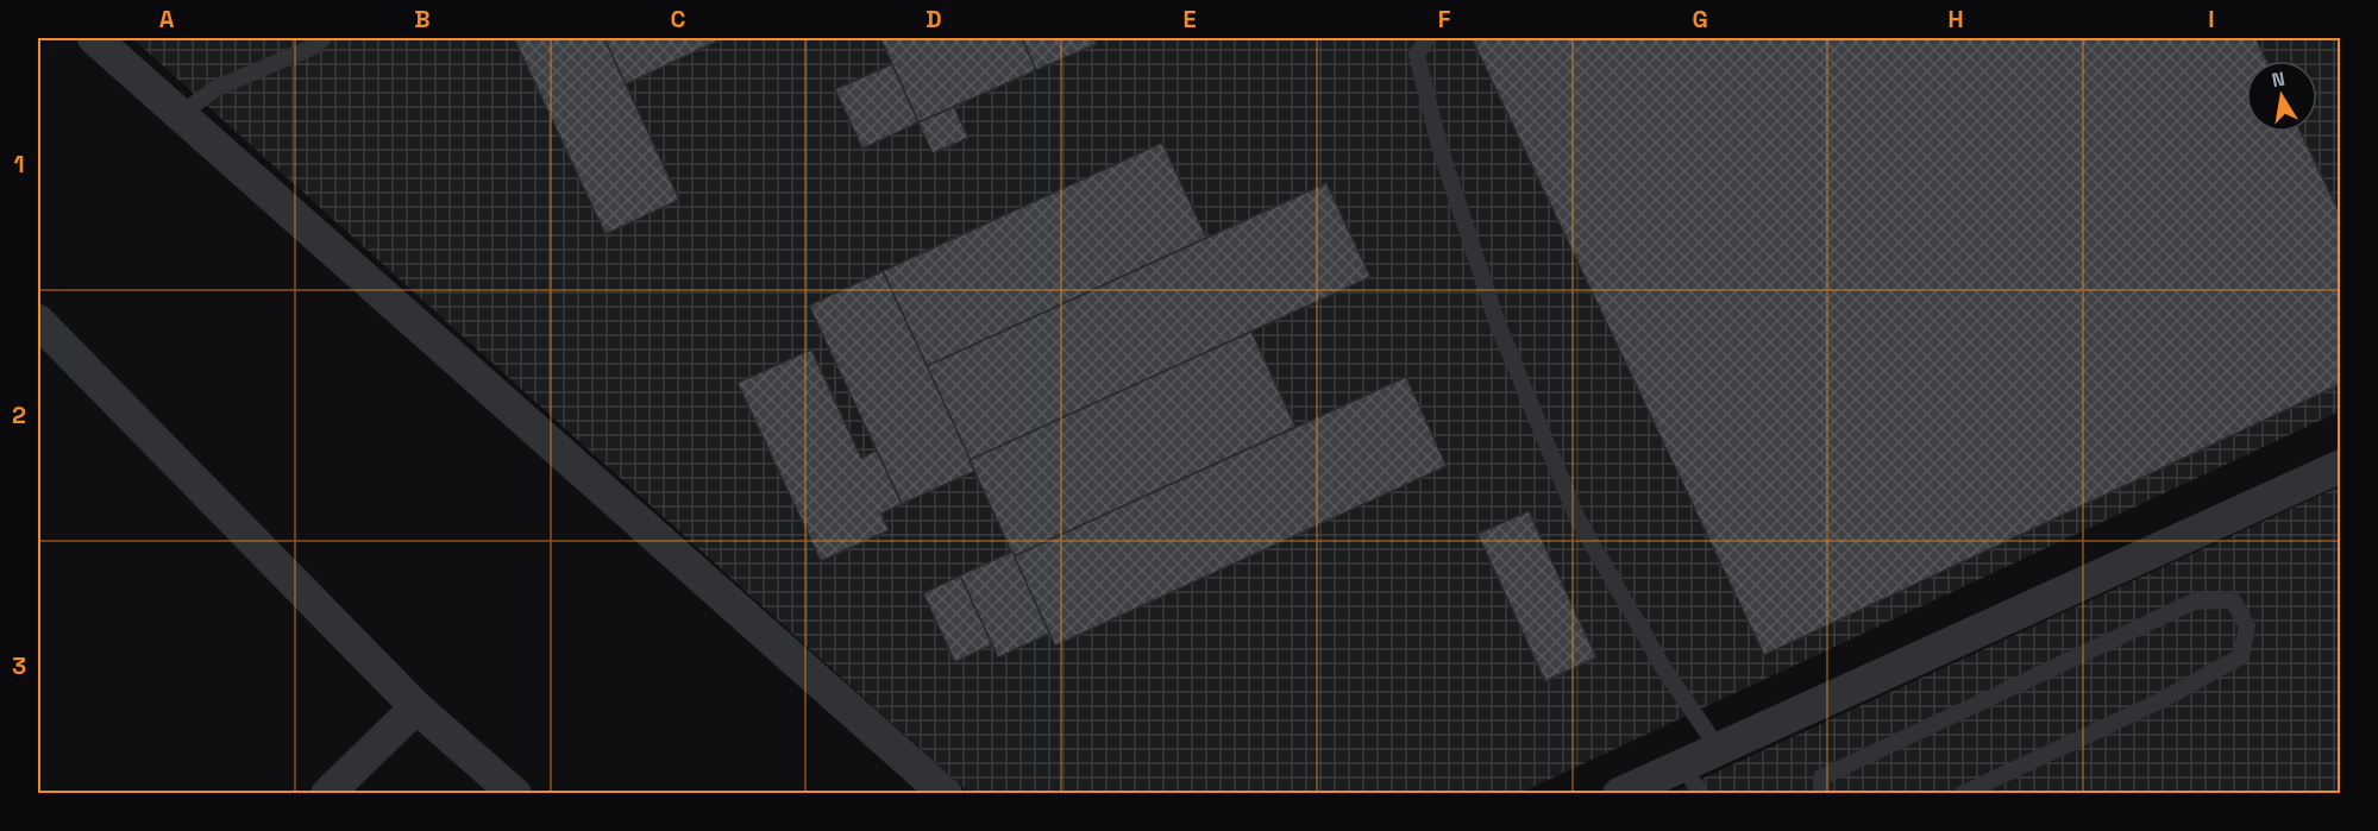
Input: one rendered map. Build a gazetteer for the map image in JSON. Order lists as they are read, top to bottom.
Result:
{
  "north": "top",
  "grid": {
    "columns": [
      "A",
      "B",
      "C",
      "D",
      "E",
      "F",
      "G",
      "H",
      "I"
    ],
    "rows": ["1", "2", "3"]
  }
}
